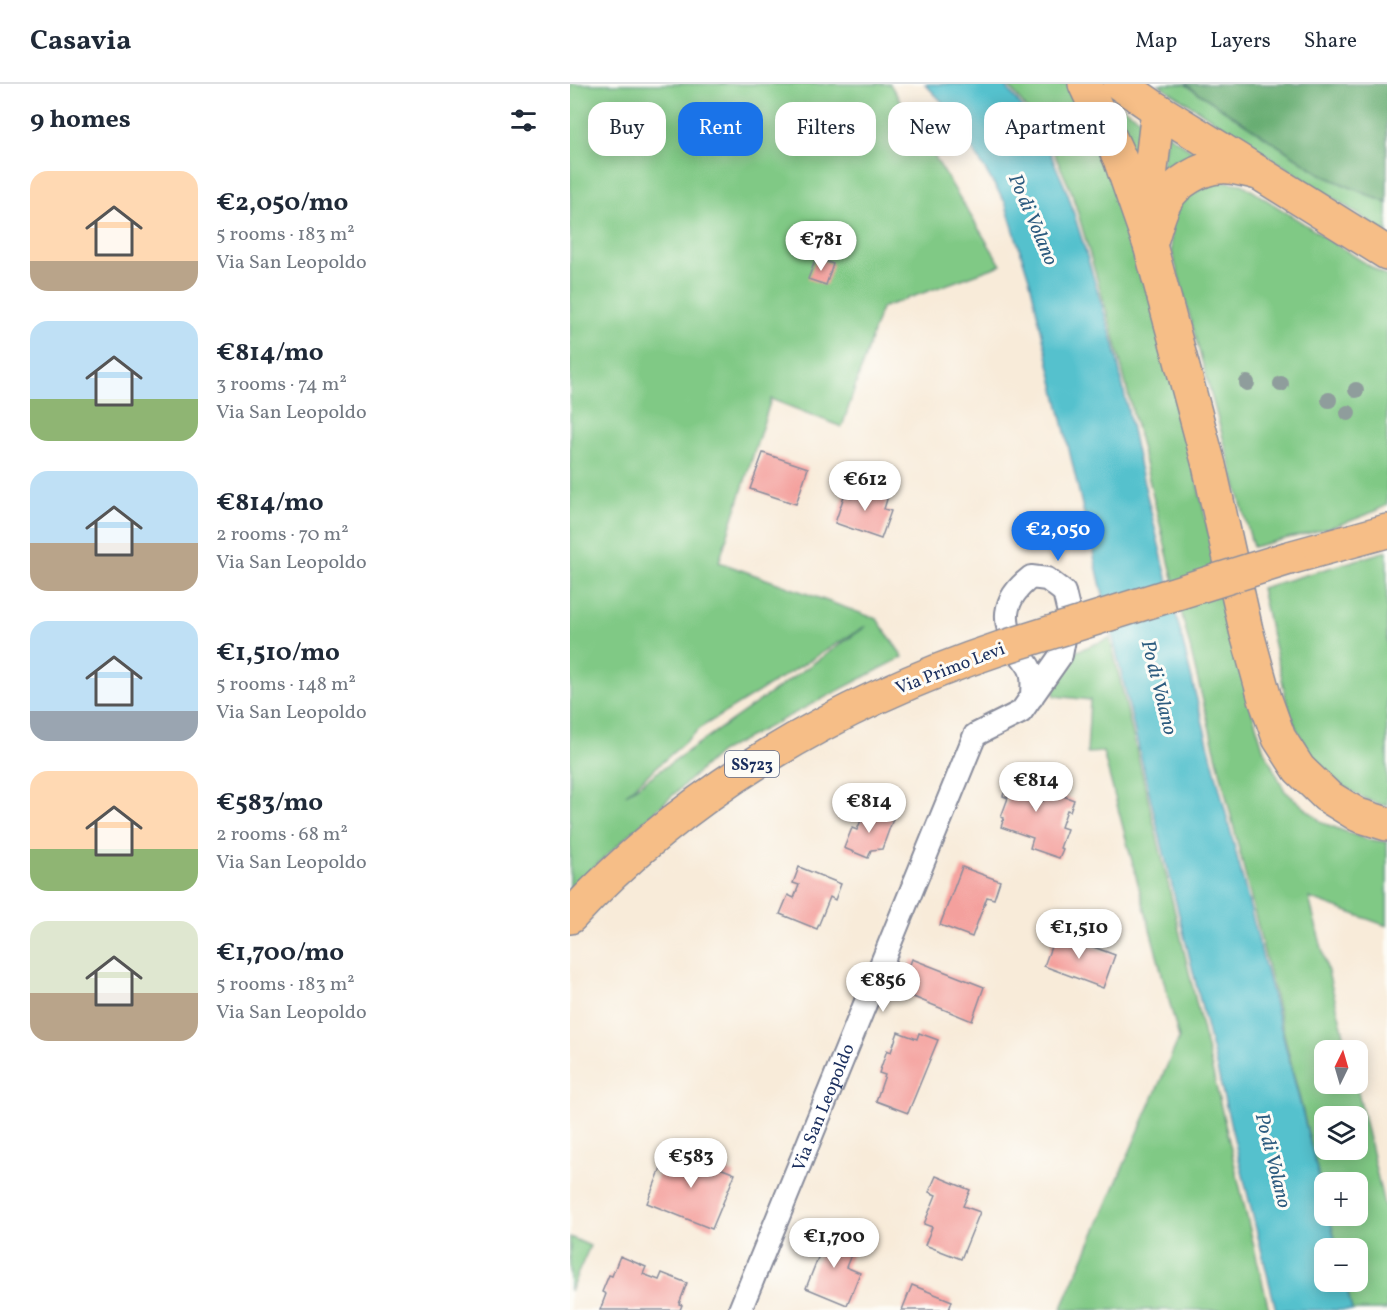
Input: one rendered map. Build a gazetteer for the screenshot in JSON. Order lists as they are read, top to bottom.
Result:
{
  "streets": {
    "main road": ["Via Primo Levi", "SS723"],
    "street": ["Via San Leopoldo"]
  },
  "water": ["Po di Volano"],
  "north": "top",
  "page": {
    "header": "Casavia",
    "nav": ["Map", "Layers", "Share"],
    "heading": "9 homes",
    "chip": [
      "Buy",
      "Rent",
      "Filters",
      "New",
      "Apartment"
    ],
    "list": [
      {
        "name": "€2,050/mo",
        "note": "5 rooms · 183 m² · Via San Leopoldo"
      },
      {
        "name": "€814/mo",
        "note": "3 rooms · 74 m² · Via San Leopoldo"
      },
      {
        "name": "€814/mo",
        "note": "2 rooms · 70 m² · Via San Leopoldo"
      },
      {
        "name": "€1,510/mo",
        "note": "5 rooms · 148 m² · Via San Leopoldo"
      },
      {
        "name": "€583/mo",
        "note": "2 rooms · 68 m² · Via San Leopoldo"
      },
      {
        "name": "€1,700/mo",
        "note": "5 rooms · 183 m² · Via San Leopoldo"
      }
    ],
    "price": [
      "€781",
      "€612",
      "€2,050",
      "€814",
      "€814",
      "€1,510",
      "€856",
      "€583",
      "€1,700"
    ],
    "map_buttons": ["+", "−"]
  }
}
